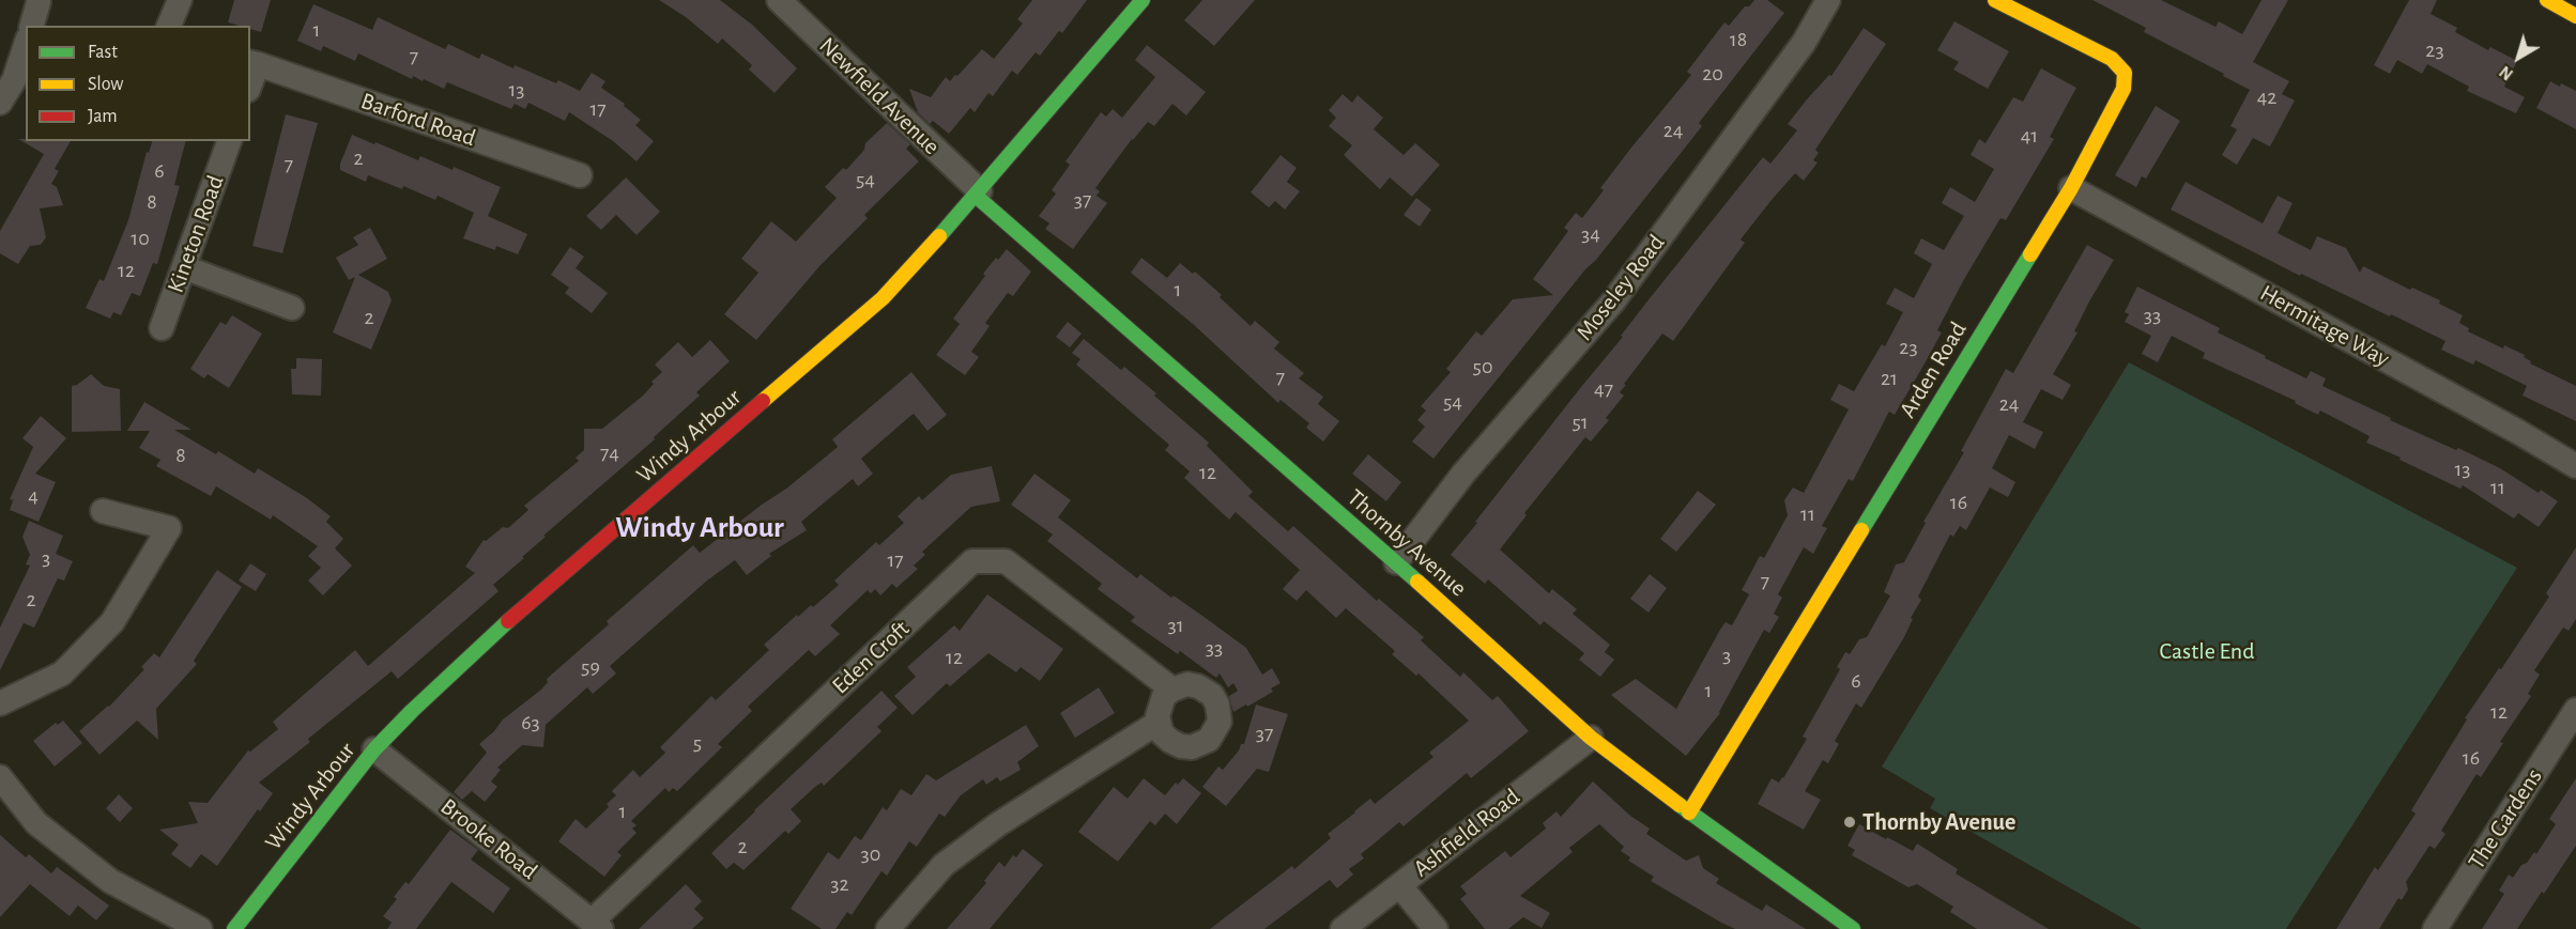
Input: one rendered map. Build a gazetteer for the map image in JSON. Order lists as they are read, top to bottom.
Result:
{
  "streets": {
    "street": [
      "Newfield Avenue",
      "Barford Road",
      "Kineton Road",
      "Moseley Road",
      "Hermitage Way",
      "Arden Road",
      "Windy Arbour",
      "Thornby Avenue",
      "Eden Croft",
      "The Gardens",
      "Ashfield Road",
      "Brooke Road"
    ]
  },
  "crossings": [
    ["Newfield Avenue", "Windy Arbour"],
    ["Newfield Avenue", "Thornby Avenue"],
    ["Moseley Road", "Thornby Avenue"],
    ["Hermitage Way", "Arden Road"],
    ["Arden Road", "Thornby Avenue"],
    ["Windy Arbour", "Thornby Avenue"],
    ["Windy Arbour", "Brooke Road"],
    ["Thornby Avenue", "Ashfield Road"],
    ["Eden Croft", "Brooke Road"]
  ],
  "districts": ["Windy Arbour"],
  "parks": ["Castle End"],
  "places": ["Thornby Avenue"],
  "house_numbers": [
    "1",
    "18",
    "23",
    "7",
    "20",
    "13",
    "42",
    "17",
    "24",
    "41",
    "2",
    "7",
    "6",
    "54",
    "37",
    "8",
    "34",
    "10",
    "12",
    "1",
    "33",
    "2",
    "23",
    "50",
    "7",
    "21",
    "47",
    "54",
    "24",
    "51",
    "74",
    "8",
    "13",
    "12",
    "11",
    "4",
    "16",
    "11",
    "3",
    "17",
    "7",
    "2",
    "31",
    "33",
    "3",
    "12",
    "59",
    "6",
    "1",
    "12",
    "63",
    "37",
    "5",
    "16",
    "1",
    "2",
    "30",
    "32"
  ],
  "legend": ["Fast", "Slow", "Jam"],
  "north": "bottom left"
}
